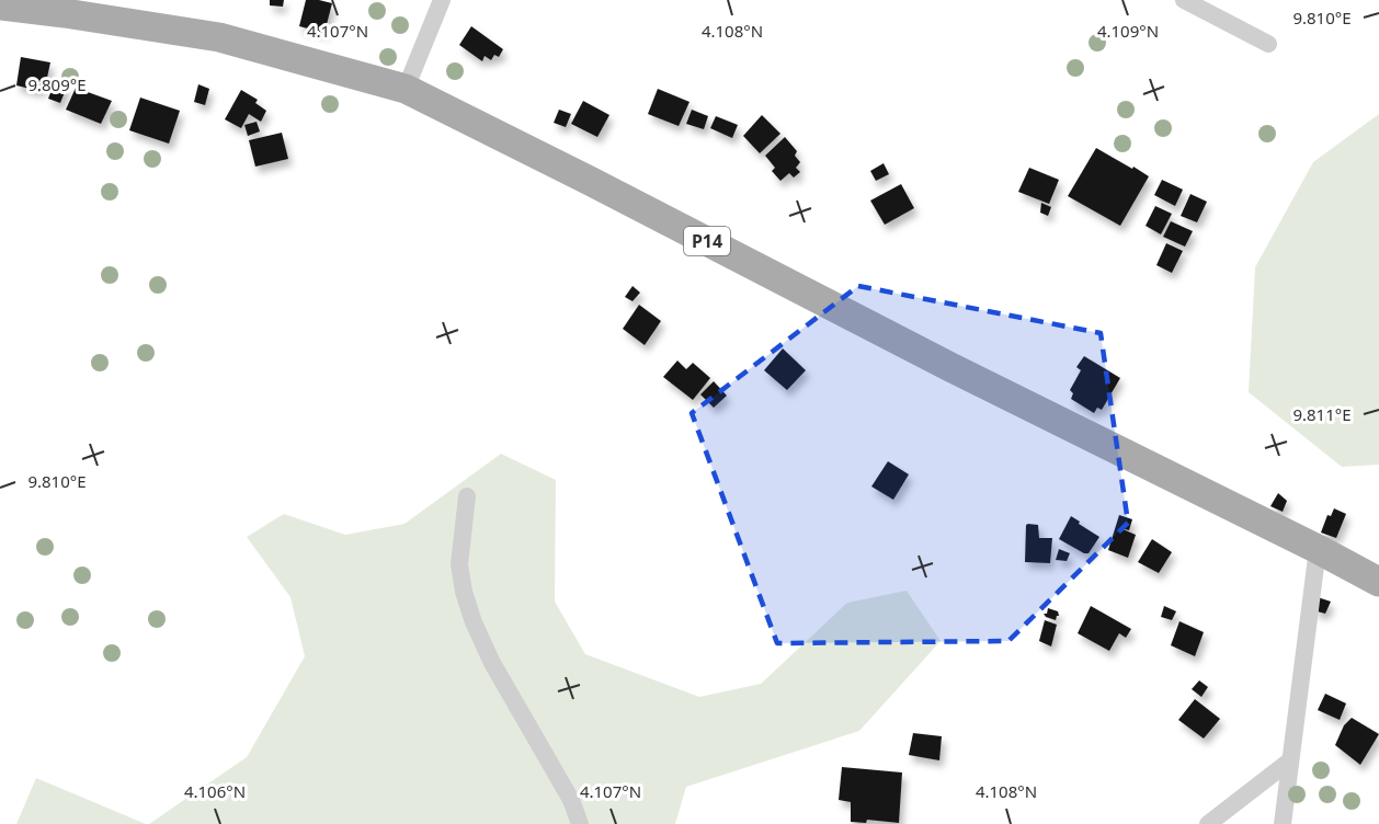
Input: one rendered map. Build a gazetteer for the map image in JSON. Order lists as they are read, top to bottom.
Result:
{
  "streets": {
    "main road": ["P14"]
  },
  "coordinates": [
    "9.810°E",
    "4.107°N",
    "4.108°N",
    "4.109°N",
    "9.809°E",
    "9.811°E",
    "4.106°N"
  ]
}
